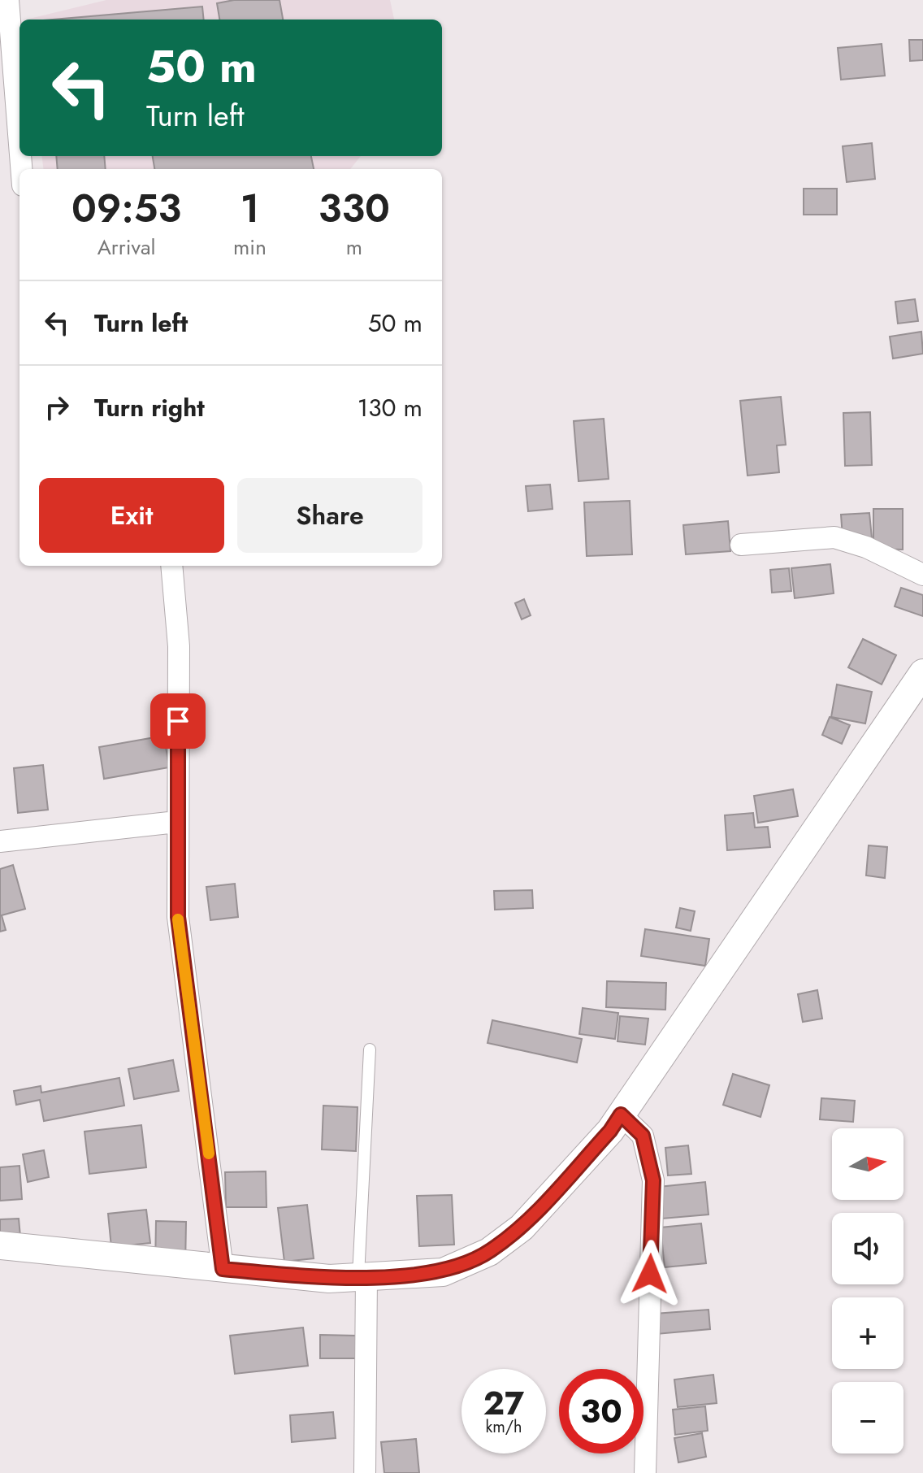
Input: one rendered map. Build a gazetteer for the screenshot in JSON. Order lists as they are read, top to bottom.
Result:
{
  "north": "right",
  "page": {
    "turn": ["50 m", "Turn left"],
    "eta": [
      "09:53",
      "Arrival",
      "1",
      "min",
      "330",
      "m"
    ],
    "list": [
      {
        "name": "Turn left",
        "value": "50 m"
      },
      {
        "name": "Turn right",
        "value": "130 m"
      }
    ],
    "buttons": ["Exit", "Share"],
    "map_buttons": ["+", "−"],
    "speed": "27 km/h",
    "limit": "30"
  }
}
